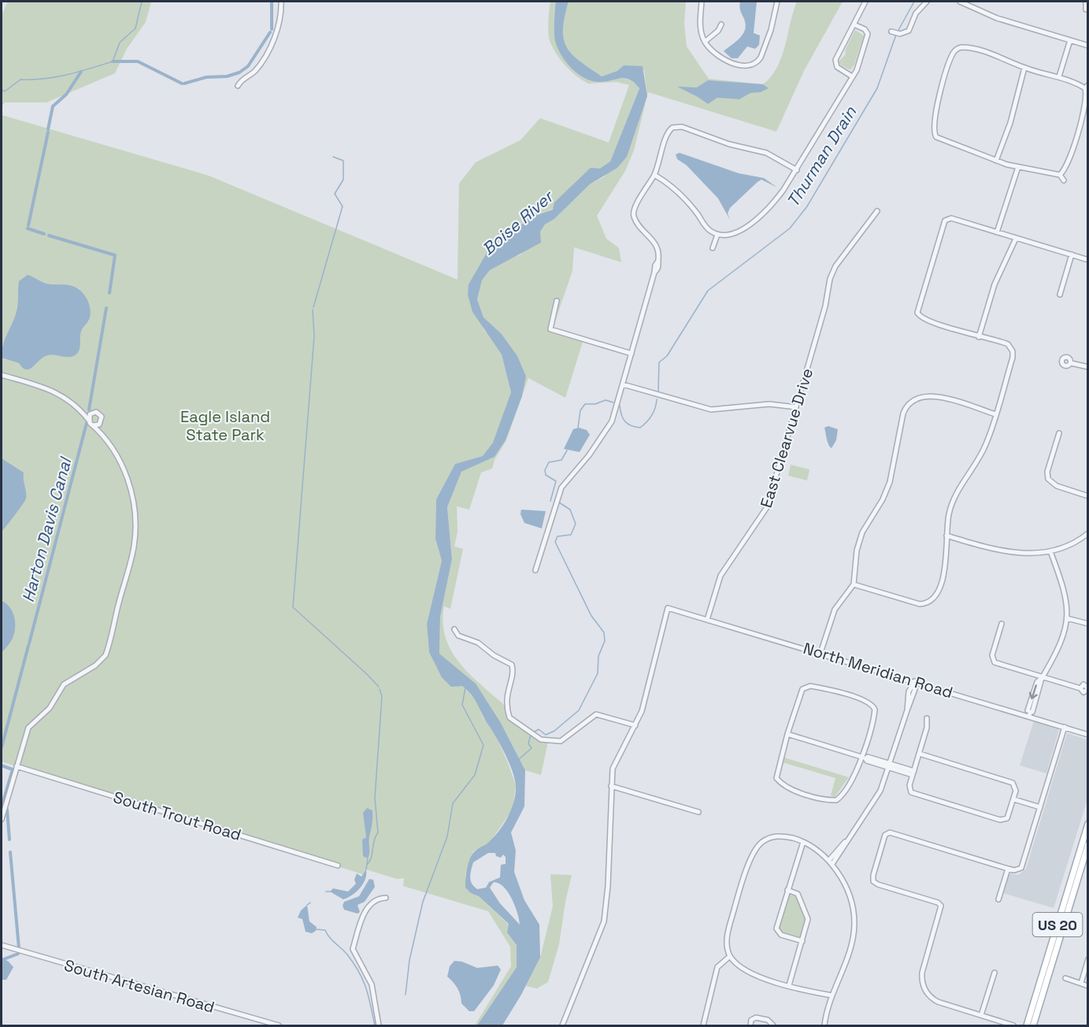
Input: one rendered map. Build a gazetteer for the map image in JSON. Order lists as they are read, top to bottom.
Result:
{
  "streets": {
    "main road": ["US 20"],
    "street": [
      "East Clearvue Drive",
      "North Meridian Road",
      "South Trout Road",
      "South Artesian Road"
    ]
  },
  "crossings": [
    ["East Clearvue Drive", "North Meridian Road"]
  ],
  "water": ["Thurman Drain", "Boise River", "Harton Davis Canal"],
  "parks": ["Eagle Island State Park"]
}
